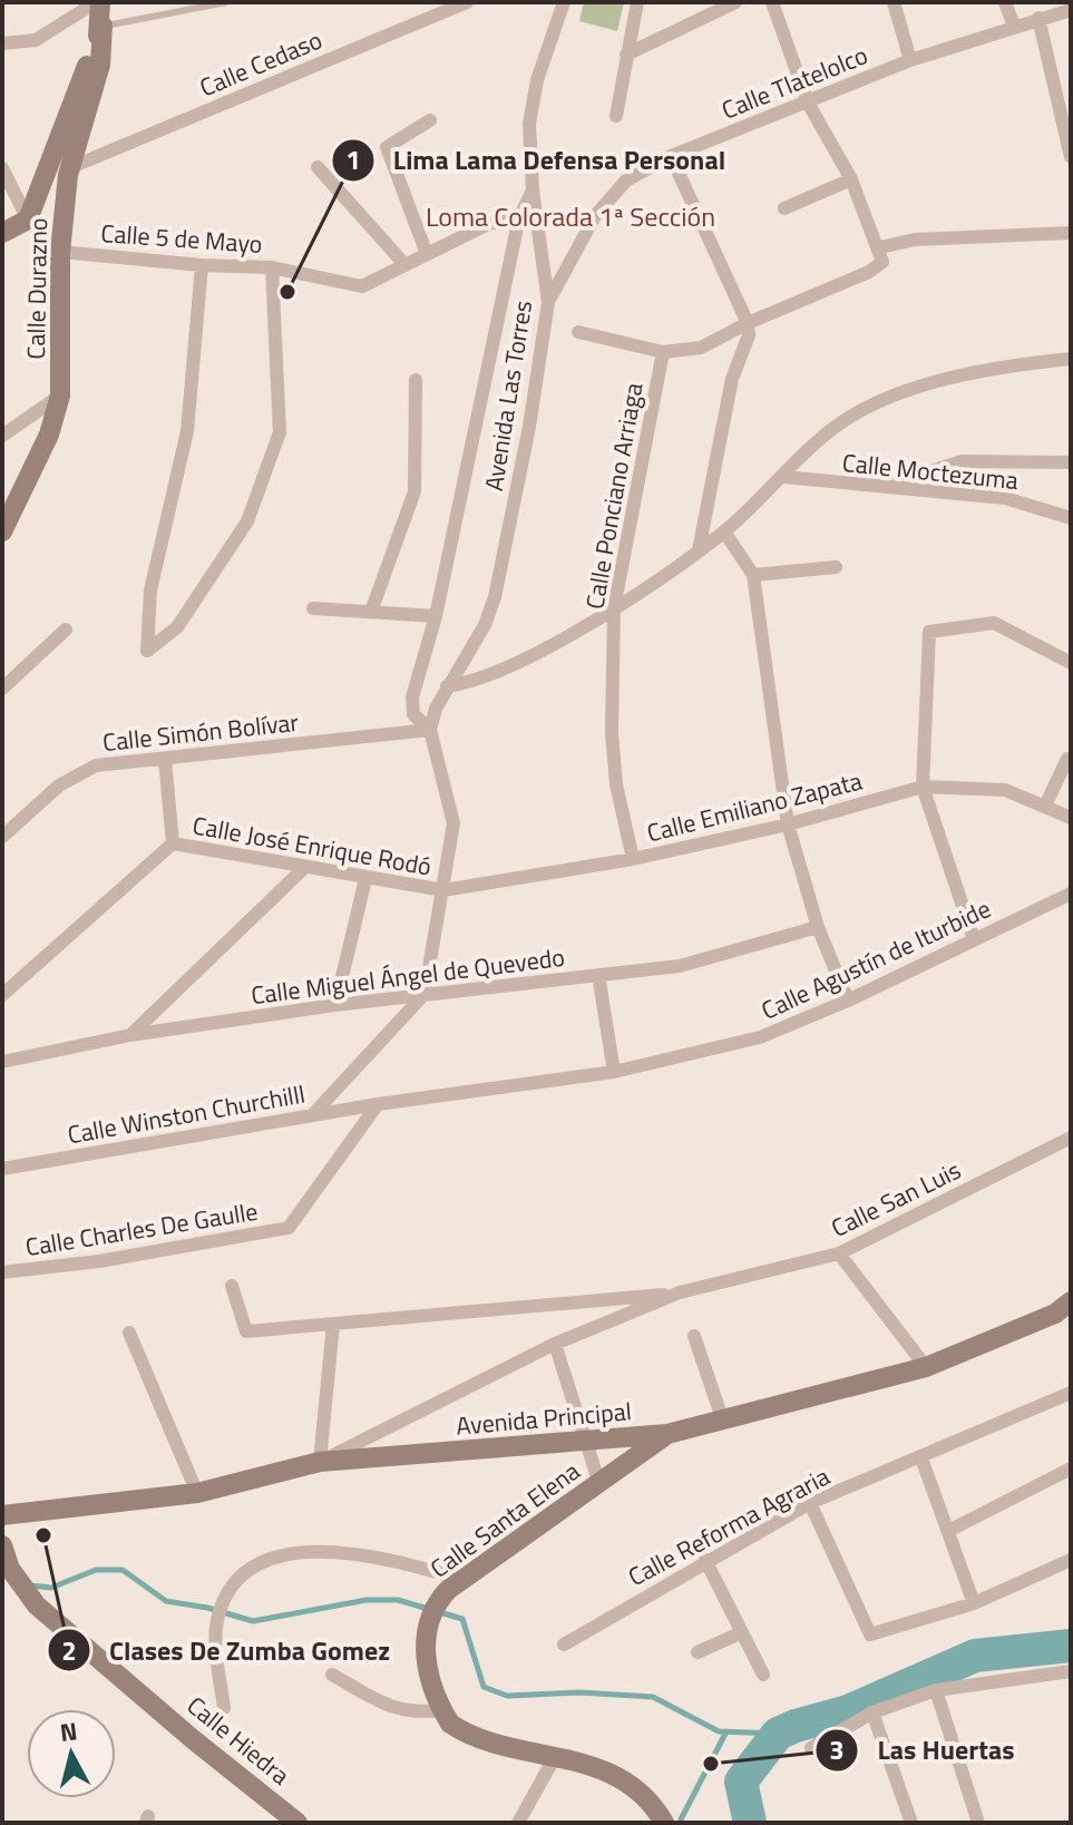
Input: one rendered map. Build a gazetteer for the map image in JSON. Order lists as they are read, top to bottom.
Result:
{
  "streets": {
    "street": [
      "Calle Cedaso",
      "Calle Tlatelolco",
      "Calle 5 de Mayo",
      "Calle Durazno",
      "Avenida Las Torres",
      "Calle Moctezuma",
      "Calle Ponciano Arriaga",
      "Calle Simón Bolívar",
      "Calle Emiliano Zapata",
      "Calle José Enrique Rodó",
      "Calle Agustín de Iturbide",
      "Calle Miguel Ángel de Quevedo",
      "Calle Winston Churchilll",
      "Calle San Luis",
      "Calle Charles De Gaulle",
      "Avenida Principal",
      "Calle Santa Elena",
      "Calle Reforma Agraria",
      "Calle Hiedra"
    ]
  },
  "crossings": [
    ["Calle Cedaso", "Calle Durazno"],
    ["Calle Tlatelolco", "Avenida Las Torres"],
    ["Calle 5 de Mayo", "Calle Durazno"],
    ["Calle 5 de Mayo", "Avenida Las Torres"],
    ["Avenida Las Torres", "Calle Simón Bolívar"],
    ["Avenida Las Torres", "Calle Emiliano Zapata"],
    ["Avenida Las Torres", "Calle José Enrique Rodó"],
    ["Avenida Las Torres", "Calle Miguel Ángel de Quevedo"],
    ["Calle Ponciano Arriaga", "Calle Emiliano Zapata"],
    ["Calle Emiliano Zapata", "Calle José Enrique Rodó"],
    ["Calle Agustín de Iturbide", "Calle Winston Churchilll"],
    ["Calle Agustín de Iturbide", "Calle Charles De Gaulle"],
    ["Calle Winston Churchilll", "Calle Charles De Gaulle"],
    ["Calle San Luis", "Avenida Principal"],
    ["Avenida Principal", "Calle Santa Elena"]
  ],
  "districts": ["Loma Colorada 1ª Sección"],
  "places": ["Lima Lama Defensa Personal", "Clases De Zumba Gomez", "Las Huertas"],
  "north": "top"
}
